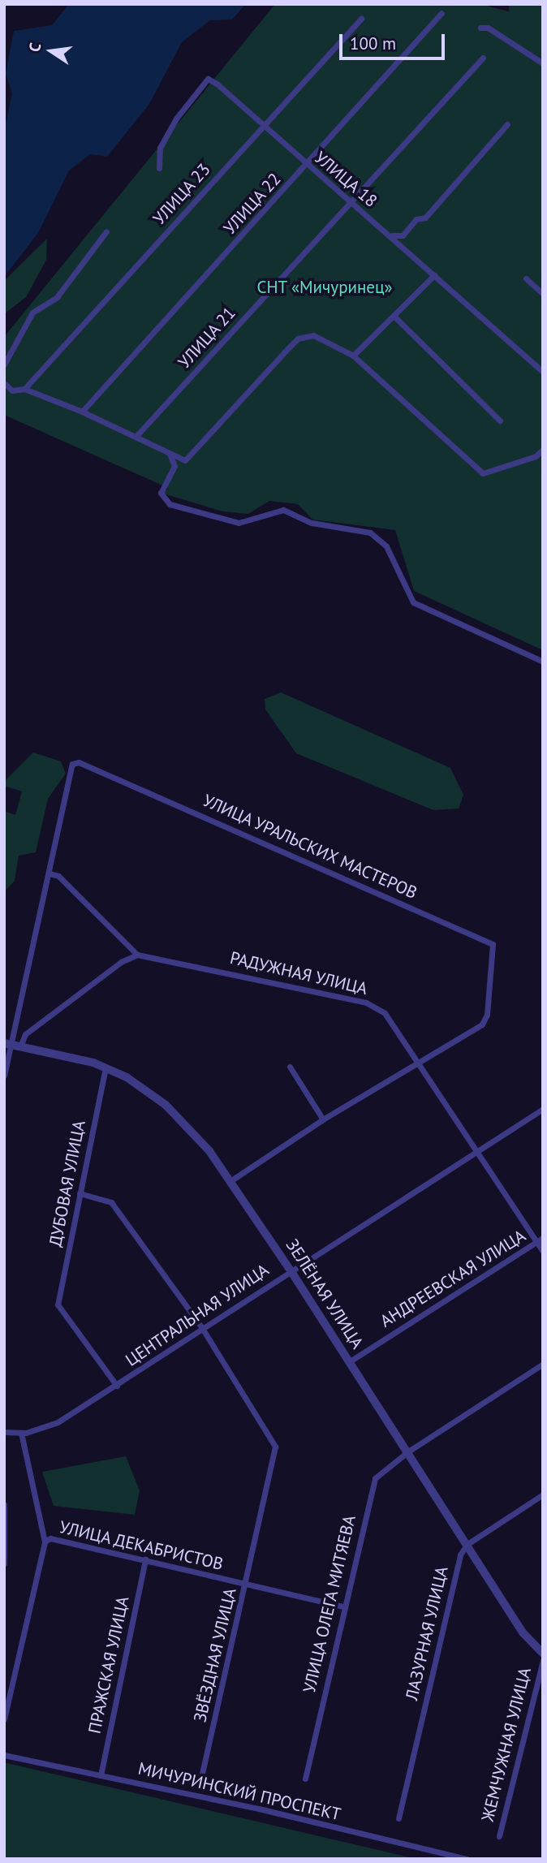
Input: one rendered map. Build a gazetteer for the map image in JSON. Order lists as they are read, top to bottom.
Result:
{
  "streets": {
    "street": [
      "УЛИЦА 18",
      "УЛИЦА 23",
      "УЛИЦА 22",
      "УЛИЦА 21",
      "УЛИЦА УРАЛЬСКИХ МАСТЕРОВ",
      "РАДУЖНАЯ УЛИЦА",
      "ДУБОВАЯ УЛИЦА",
      "АНДРЕЕВСКАЯ УЛИЦА",
      "ЗЕЛЁНАЯ УЛИЦА",
      "ЦЕНТРАЛЬНАЯ УЛИЦА",
      "УЛИЦА ДЕКАБРИСТОВ",
      "УЛИЦА ОЛЕГА МИТЯЕВА",
      "ЛАЗУРНАЯ УЛИЦА",
      "ЗВЁЗДНАЯ УЛИЦА",
      "ПРАЖСКАЯ УЛИЦА",
      "ЖЕМЧУЖНАЯ УЛИЦА",
      "МИЧУРИНСКИЙ ПРОСПЕКТ"
    ]
  },
  "crossings": [
    ["УЛИЦА 18", "УЛИЦА 23"],
    ["УЛИЦА 18", "УЛИЦА 22"],
    ["УЛИЦА 18", "УЛИЦА 21"],
    ["УЛИЦА УРАЛЬСКИХ МАСТЕРОВ", "РАДУЖНАЯ УЛИЦА"],
    ["РАДУЖНАЯ УЛИЦА", "АНДРЕЕВСКАЯ УЛИЦА"],
    ["РАДУЖНАЯ УЛИЦА", "ЦЕНТРАЛЬНАЯ УЛИЦА"],
    ["ДУБОВАЯ УЛИЦА", "ЗЕЛЁНАЯ УЛИЦА"],
    ["ДУБОВАЯ УЛИЦА", "ЦЕНТРАЛЬНАЯ УЛИЦА"],
    ["ДУБОВАЯ УЛИЦА", "ЗВЁЗДНАЯ УЛИЦА"],
    ["АНДРЕЕВСКАЯ УЛИЦА", "ЗЕЛЁНАЯ УЛИЦА"],
    ["ЗЕЛЁНАЯ УЛИЦА", "ЦЕНТРАЛЬНАЯ УЛИЦА"],
    ["ЗЕЛЁНАЯ УЛИЦА", "УЛИЦА ОЛЕГА МИТЯЕВА"],
    ["ЗЕЛЁНАЯ УЛИЦА", "ЛАЗУРНАЯ УЛИЦА"],
    ["ЦЕНТРАЛЬНАЯ УЛИЦА", "ЗВЁЗДНАЯ УЛИЦА"],
    ["УЛИЦА ДЕКАБРИСТОВ", "УЛИЦА ОЛЕГА МИТЯЕВА"],
    ["УЛИЦА ДЕКАБРИСТОВ", "ЗВЁЗДНАЯ УЛИЦА"],
    ["УЛИЦА ДЕКАБРИСТОВ", "ПРАЖСКАЯ УЛИЦА"],
    ["ПРАЖСКАЯ УЛИЦА", "МИЧУРИНСКИЙ ПРОСПЕКТ"]
  ],
  "parks": ["СНТ «Мичуринец»"],
  "scale_bar": "100 m",
  "north": "left"
}
